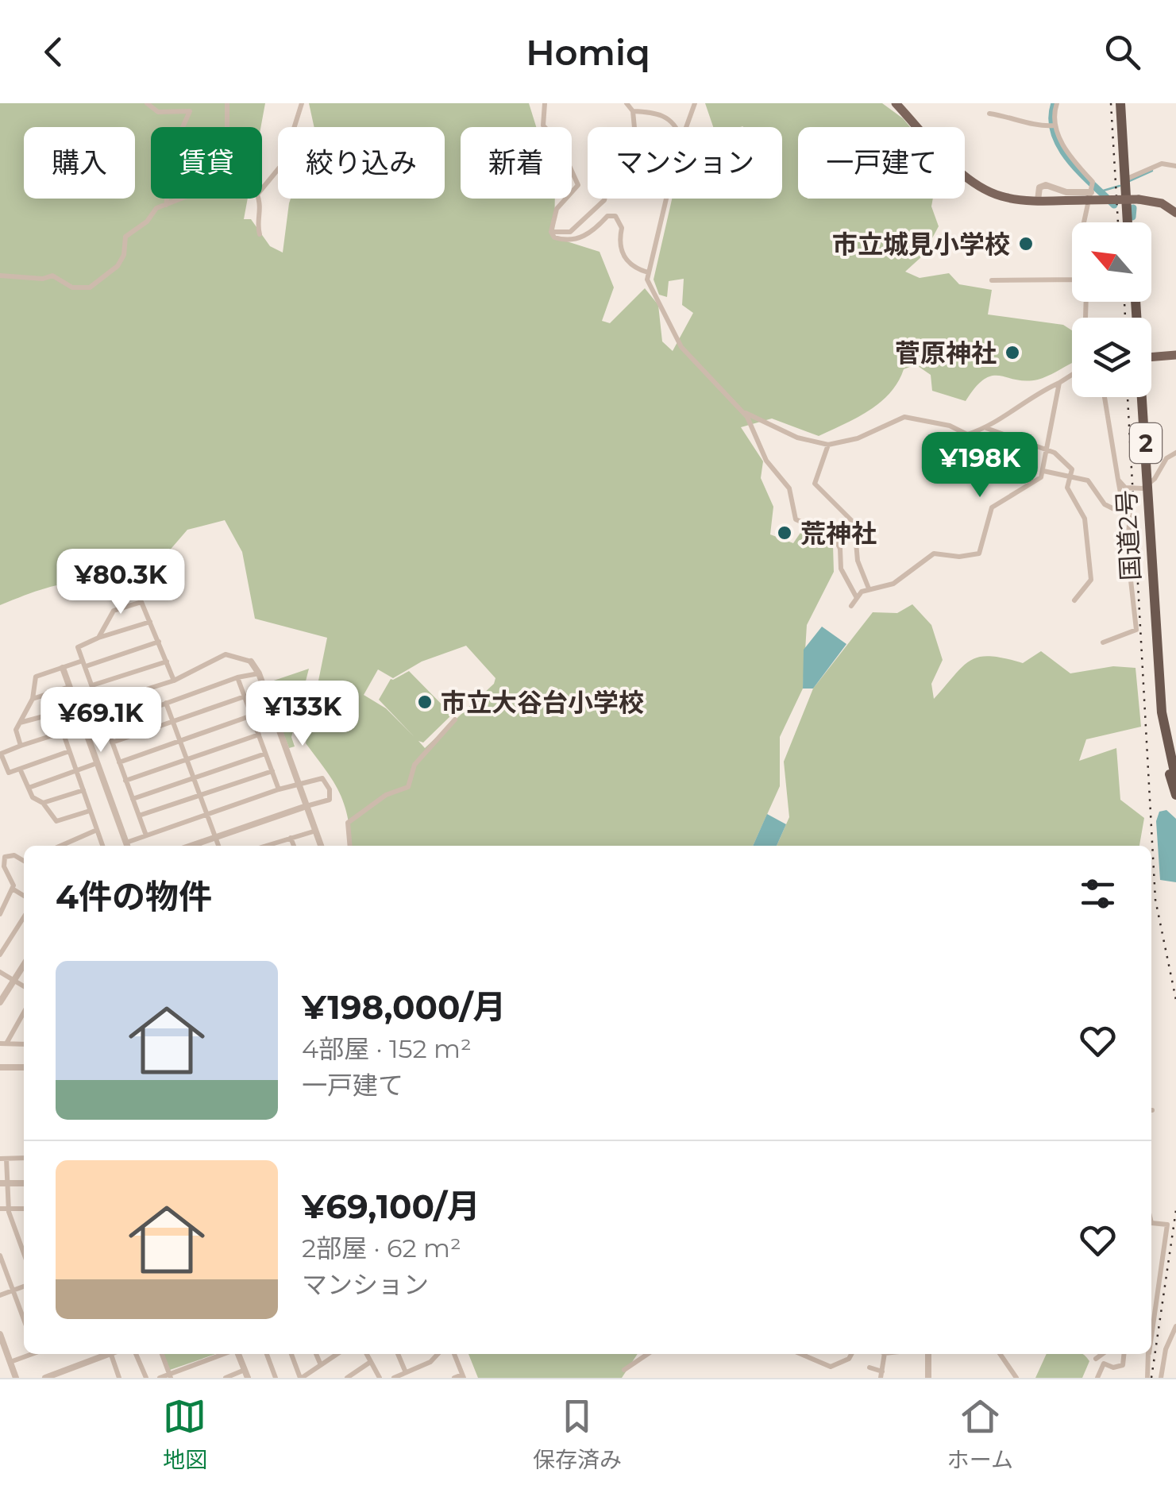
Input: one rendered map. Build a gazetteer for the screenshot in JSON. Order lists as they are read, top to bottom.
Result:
{
  "streets": {
    "highway": ["2", "国道2号"]
  },
  "places": [
    "市立城見小学校",
    "菅原神社",
    "荒神社",
    "市立大谷台小学校"
  ],
  "north": "top left",
  "page": {
    "header": "Homiq",
    "chip": [
      "購入",
      "賃貸",
      "絞り込み",
      "新着",
      "マンション",
      "一戸建て"
    ],
    "price": [
      "¥198K",
      "¥80.3K",
      "¥133K",
      "¥69.1K"
    ],
    "heading": "4件の物件",
    "list": [
      {
        "name": "¥198,000/月",
        "note": "4部屋 · 152 m² · 一戸建て"
      },
      {
        "name": "¥69,100/月",
        "note": "2部屋 · 62 m² · マンション"
      }
    ],
    "tabs": ["地図", "保存済み", "ホーム"]
  }
}
